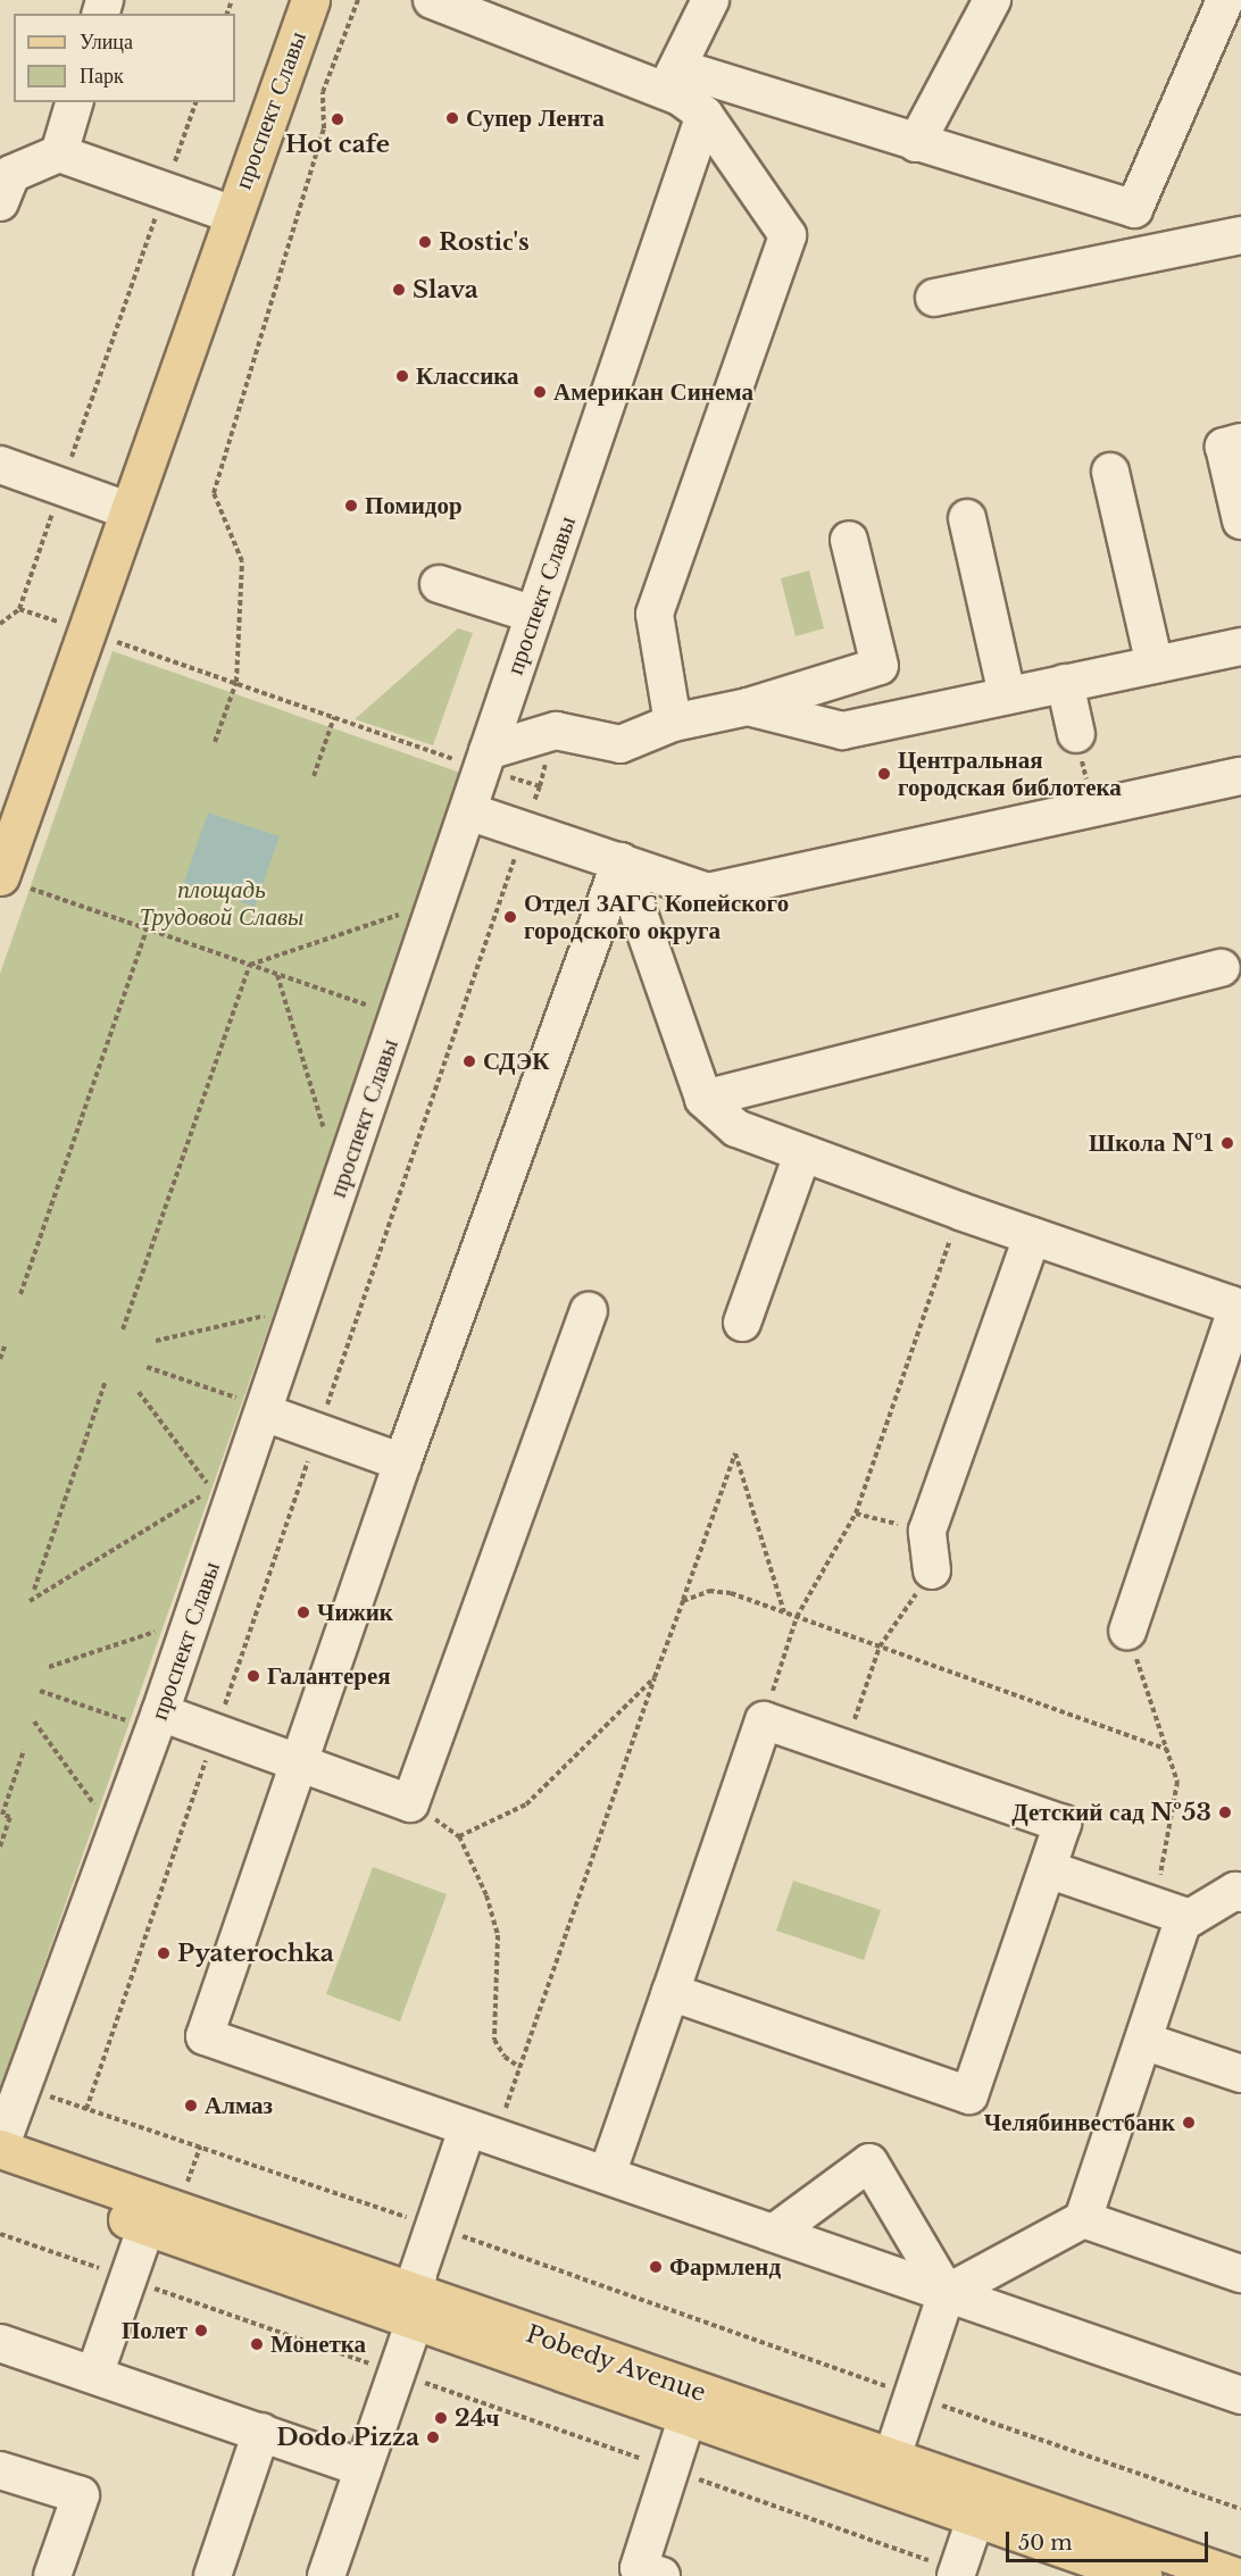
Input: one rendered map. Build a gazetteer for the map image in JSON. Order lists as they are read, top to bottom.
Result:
{
  "streets": {
    "main road": ["проспект Славы", "Pobedy Avenue"]
  },
  "crossings": [
    ["проспект Славы", "Pobedy Avenue"]
  ],
  "parks": ["площадь Трудовой Славы"],
  "places": [
    "Супер Лента",
    "Hot cafe",
    "Rostiс's",
    "Slava",
    "Классика",
    "Американ Синема",
    "Помидор",
    "Центральная городская библотека",
    "Отдел ЗАГС Копейского городского округа",
    "СДЭК",
    "Школа №1",
    "Чижик",
    "Галантерея",
    "Детский сад №53",
    "Pyaterochka",
    "Алмаз",
    "Челябинвестбанк",
    "Фармленд",
    "Полет",
    "Монетка",
    "24ч",
    "Dodo Pizza"
  ],
  "legend": ["Улица", "Парк"],
  "scale_bar": "50 m"
}
